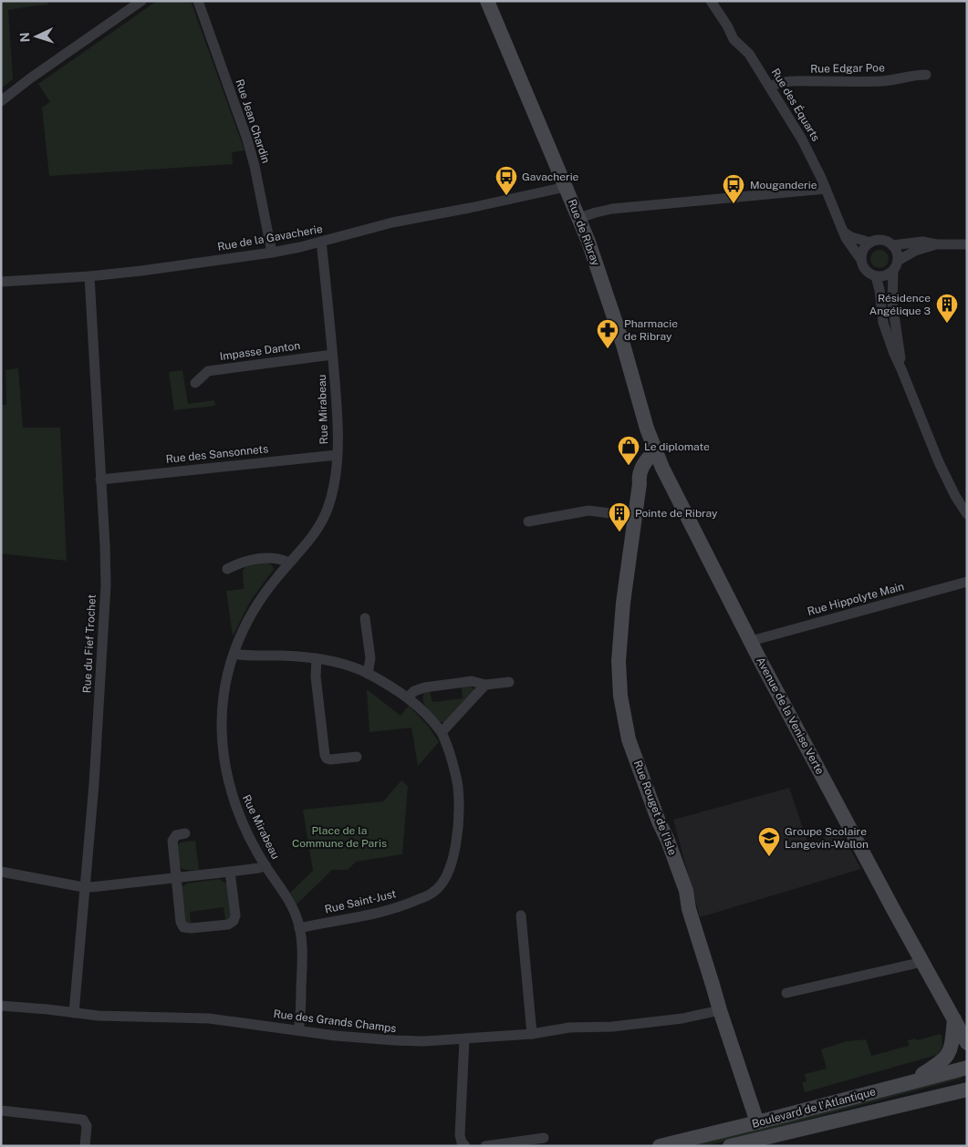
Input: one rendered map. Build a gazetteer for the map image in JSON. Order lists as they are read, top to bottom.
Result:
{
  "streets": {
    "street": [
      "Rue Edgar Poe",
      "Rue des Équarts",
      "Rue Jean Chardin",
      "Rue de Ribray",
      "Rue de la Gavacherie",
      "Impasse Danton",
      "Rue Mirabeau",
      "Rue des Sansonnets",
      "Rue Hippolyte Main",
      "Rue du Fief Trochet",
      "Avenue de la Venise Verte",
      "Rue Rouget de l'Isle",
      "Rue Saint-Just",
      "Rue des Grands Champs",
      "Boulevard de l'Atlantique"
    ]
  },
  "crossings": [
    ["Rue Edgar Poe", "Rue des Équarts"],
    ["Rue Jean Chardin", "Rue de la Gavacherie"],
    ["Rue de Ribray", "Rue de la Gavacherie"],
    ["Rue de Ribray", "Avenue de la Venise Verte"],
    ["Rue de Ribray", "Rue Rouget de l'Isle"],
    ["Rue de la Gavacherie", "Rue Mirabeau"],
    ["Rue de la Gavacherie", "Rue du Fief Trochet"],
    ["Impasse Danton", "Rue Mirabeau"],
    ["Rue Mirabeau", "Rue des Sansonnets"],
    ["Rue Mirabeau", "Rue Saint-Just"],
    ["Rue Mirabeau", "Rue des Grands Champs"],
    ["Rue des Sansonnets", "Rue du Fief Trochet"],
    ["Rue Hippolyte Main", "Avenue de la Venise Verte"],
    ["Rue du Fief Trochet", "Rue des Grands Champs"],
    ["Avenue de la Venise Verte", "Rue Rouget de l'Isle"],
    ["Rue Rouget de l'Isle", "Rue des Grands Champs"],
    ["Rue Rouget de l'Isle", "Boulevard de l'Atlantique"]
  ],
  "parks": ["Place de la Commune de Paris"],
  "places": {
    "bus stop": ["Gavacherie", "Mouganderie"],
    "building": ["Résidence Angélique 3", "Pointe de Ribray"],
    "pharmacy": ["Pharmacie de Ribray"],
    "shop": ["Le diplomate"],
    "school or university": ["Groupe Scolaire Langevin-Wallon"]
  },
  "north": "left"
}
